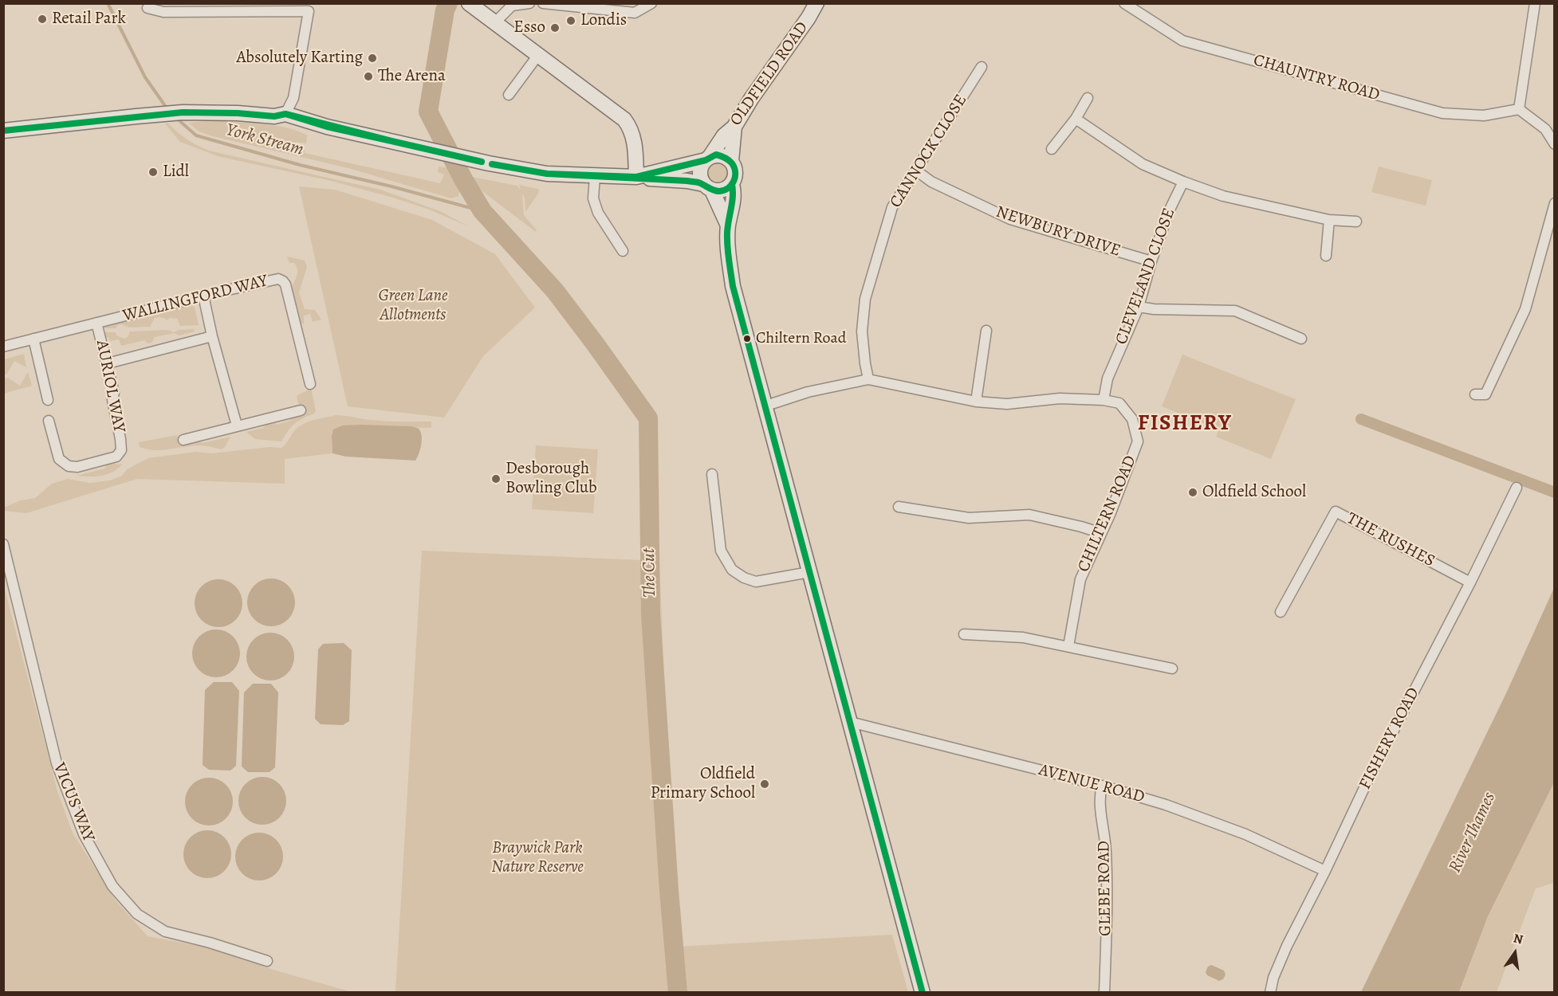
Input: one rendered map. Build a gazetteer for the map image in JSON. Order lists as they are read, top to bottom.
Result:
{
  "streets": {
    "main road": ["OLDFIELD ROAD"],
    "street": [
      "CHAUNTRY ROAD",
      "CANNOCK CLOSE",
      "NEWBURY DRIVE",
      "CLEVELAND CLOSE",
      "WALLINGFORD WAY",
      "AURIOL WAY",
      "CHILTERN ROAD",
      "THE RUSHES",
      "FISHERY ROAD",
      "AVENUE ROAD",
      "VICUS WAY",
      "GLEBE ROAD"
    ]
  },
  "crossings": [
    ["CANNOCK CLOSE", "NEWBURY DRIVE"],
    ["CANNOCK CLOSE", "CHILTERN ROAD"],
    ["NEWBURY DRIVE", "CLEVELAND CLOSE"],
    ["CLEVELAND CLOSE", "CHILTERN ROAD"],
    ["WALLINGFORD WAY", "AURIOL WAY"],
    ["THE RUSHES", "FISHERY ROAD"],
    ["FISHERY ROAD", "AVENUE ROAD"],
    ["AVENUE ROAD", "GLEBE ROAD"]
  ],
  "districts": ["FISHERY"],
  "water": ["York Stream", "The Cut", "River Thames"],
  "parks": ["Green Lane Allotments", "Braywick Park Nature Reserve"],
  "places": [
    "Retail Park",
    "Londis",
    "Esso",
    "Absolutely Karting",
    "The Arena",
    "Lidl",
    "Chiltern Road",
    "Desborough Bowling Club",
    "Oldfield School",
    "Oldfield Primary School"
  ],
  "north": "top"
}
